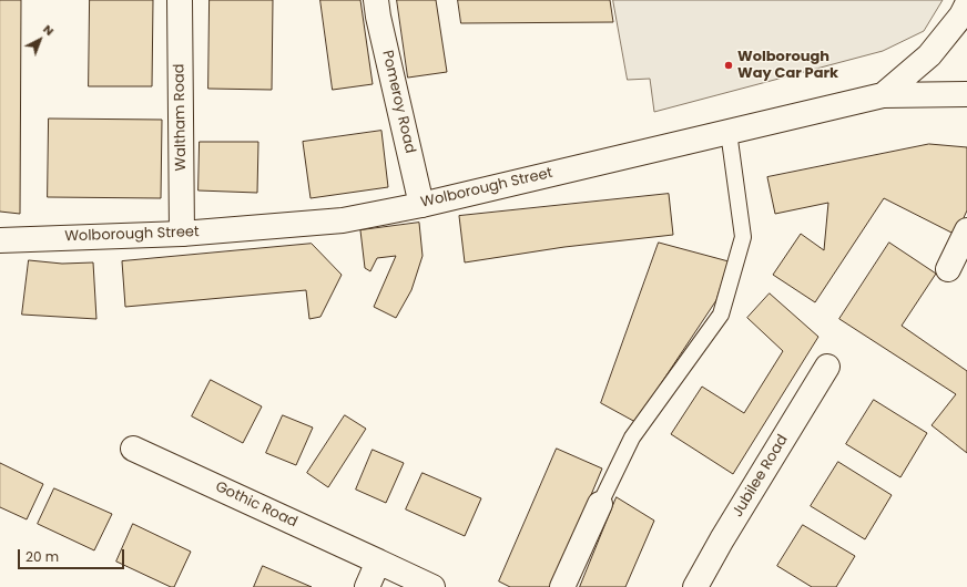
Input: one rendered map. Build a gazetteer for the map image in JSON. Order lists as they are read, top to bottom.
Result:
{
  "streets": {
    "street": [
      "Pomeroy Road",
      "Waltham Road",
      "Wolborough Street",
      "Jubilee Road",
      "Gothic Road"
    ]
  },
  "crossings": [
    ["Pomeroy Road", "Wolborough Street"],
    ["Waltham Road", "Wolborough Street"]
  ],
  "places": ["Wolborough Way Car Park"],
  "scale_bar": "20 m",
  "north": "top right"
}
